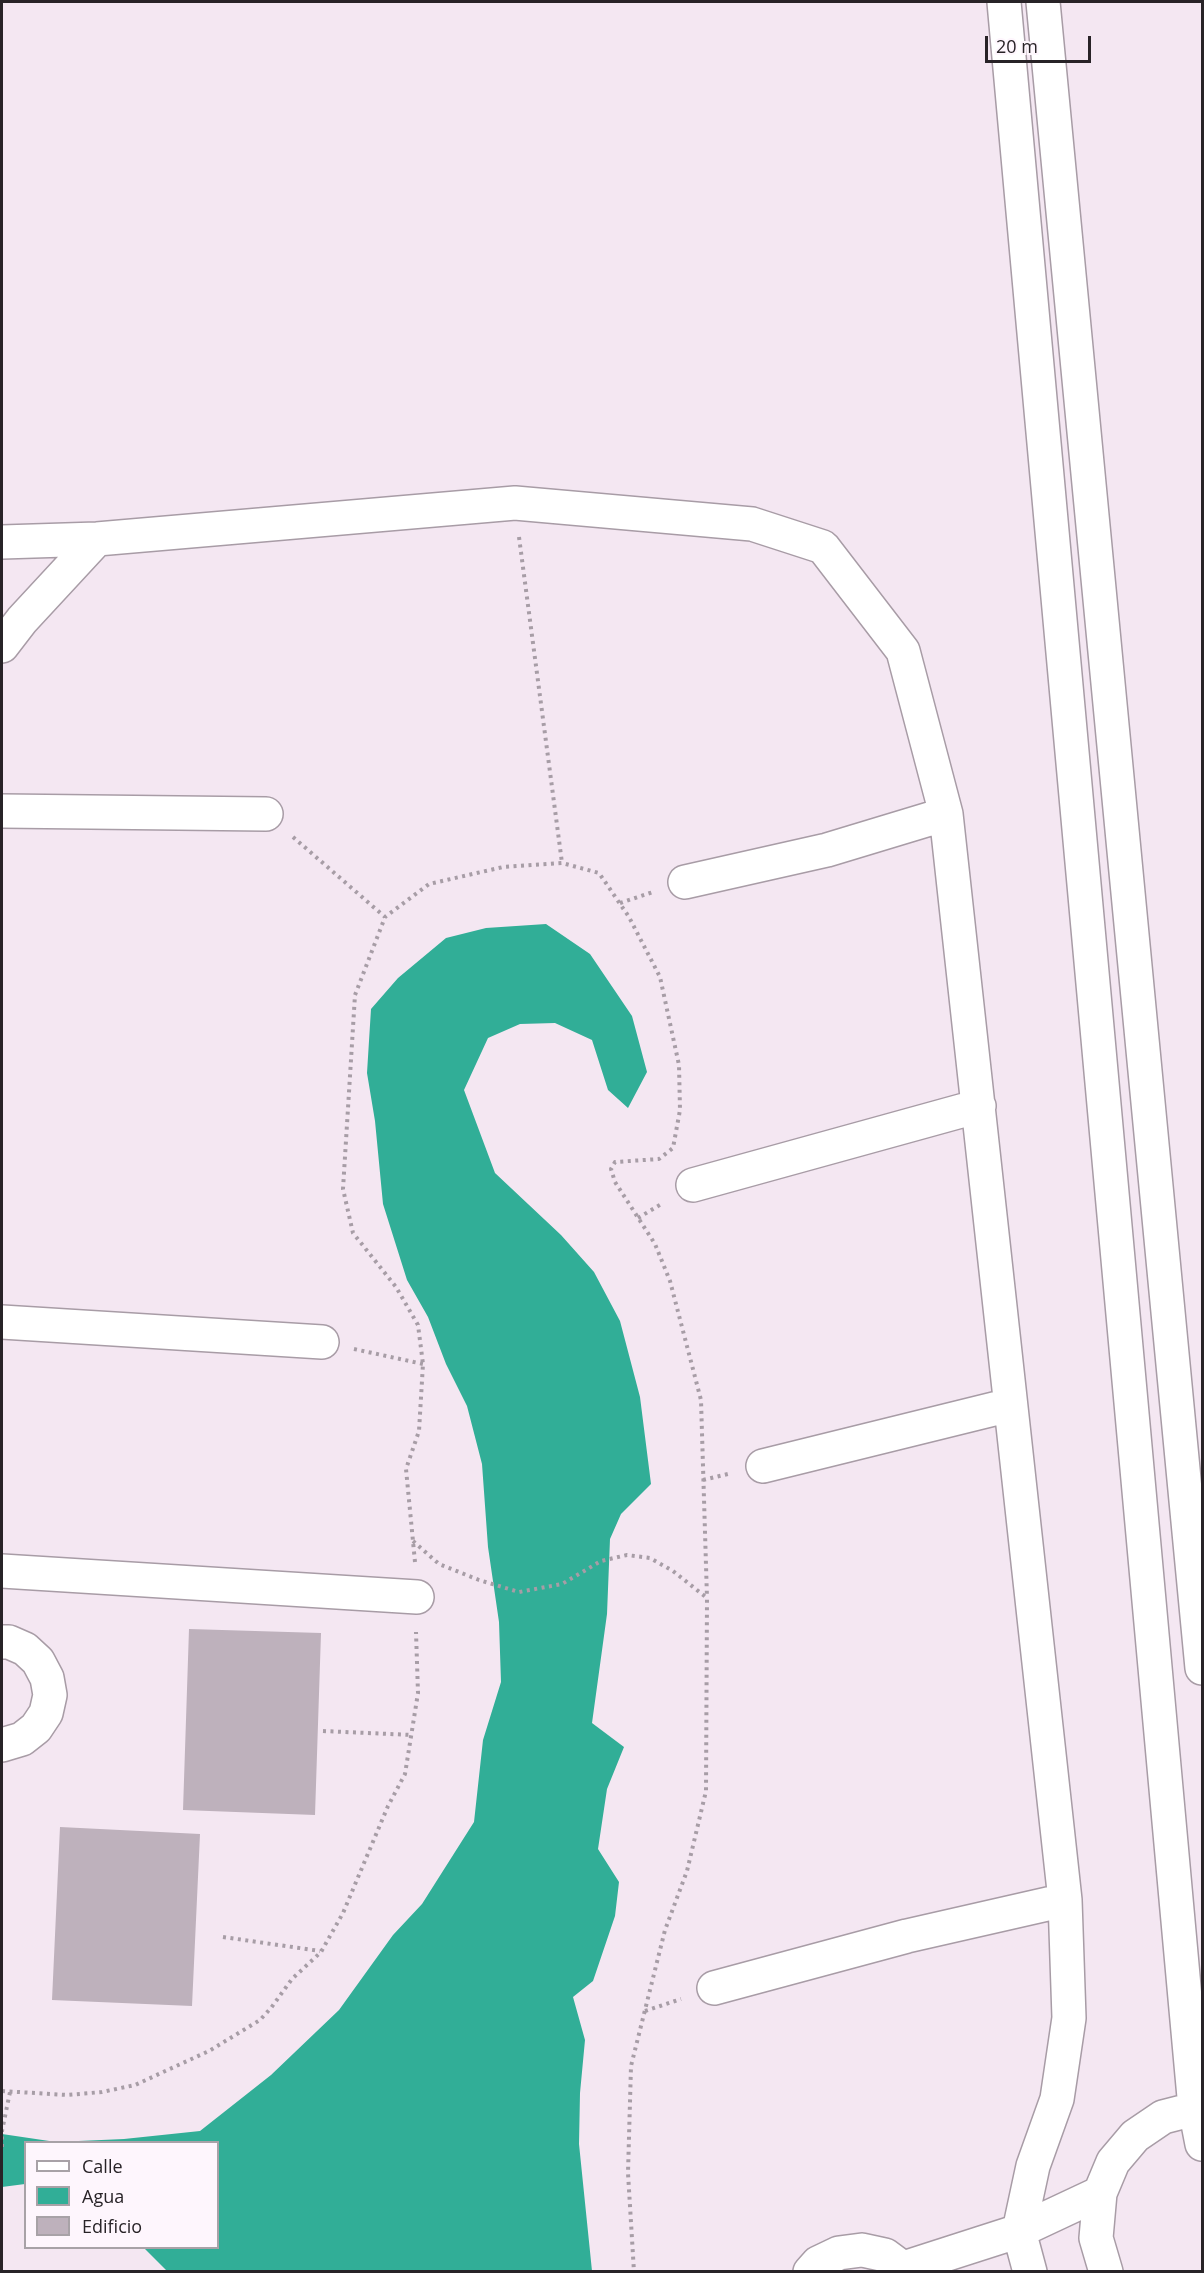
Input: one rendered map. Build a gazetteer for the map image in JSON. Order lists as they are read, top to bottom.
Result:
{
  "legend": ["Calle", "Agua", "Edificio"],
  "scale_bar": "20 m"
}
